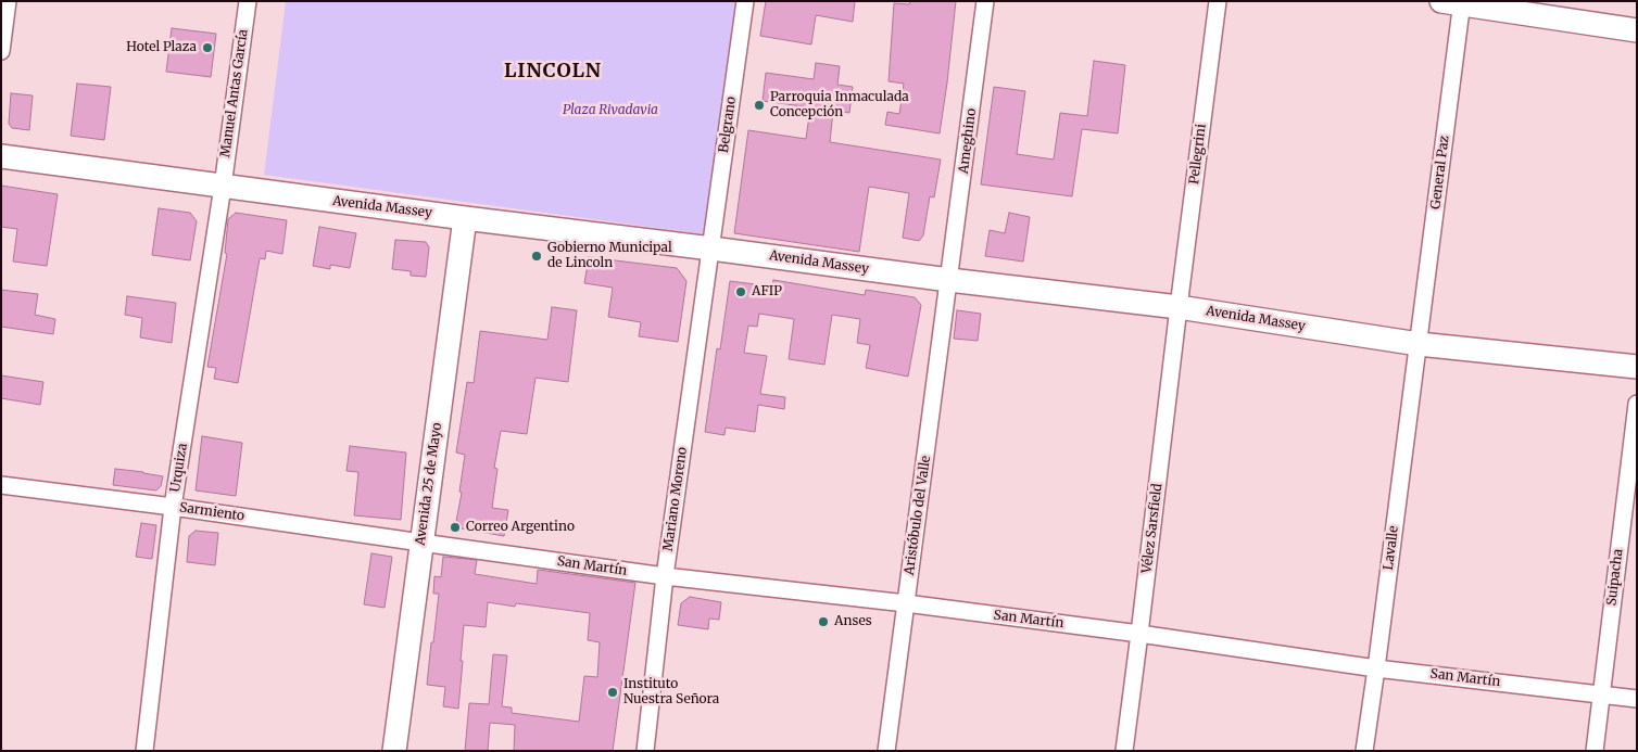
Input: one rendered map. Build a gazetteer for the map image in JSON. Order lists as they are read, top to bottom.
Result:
{
  "streets": {
    "main road": ["Avenida Massey", "Avenida 25 de Mayo"],
    "street": [
      "Manuel Antas García",
      "Belgrano",
      "Ameghino",
      "Pellegrini",
      "General Paz",
      "Urquiza",
      "Mariano Moreno",
      "Sarmiento",
      "Aristóbulo del Valle",
      "Vélez Sarsfield",
      "Lavalle",
      "San Martín",
      "Suipacha"
    ]
  },
  "crossings": [
    ["Manuel Antas García", "Avenida Massey"],
    ["Manuel Antas García", "Urquiza"],
    ["Belgrano", "Avenida Massey"],
    ["Belgrano", "Mariano Moreno"],
    ["Ameghino", "Avenida Massey"],
    ["Ameghino", "Aristóbulo del Valle"],
    ["Pellegrini", "Avenida Massey"],
    ["Pellegrini", "Vélez Sarsfield"],
    ["General Paz", "Avenida Massey"],
    ["General Paz", "Lavalle"],
    ["Avenida Massey", "Urquiza"],
    ["Avenida Massey", "Avenida 25 de Mayo"],
    ["Avenida Massey", "Mariano Moreno"],
    ["Avenida Massey", "Aristóbulo del Valle"],
    ["Avenida Massey", "Vélez Sarsfield"],
    ["Avenida Massey", "Lavalle"],
    ["Urquiza", "Sarmiento"],
    ["Avenida 25 de Mayo", "Sarmiento"],
    ["Avenida 25 de Mayo", "San Martín"],
    ["Mariano Moreno", "San Martín"],
    ["Sarmiento", "San Martín"],
    ["Aristóbulo del Valle", "San Martín"],
    ["Vélez Sarsfield", "San Martín"],
    ["Lavalle", "San Martín"],
    ["San Martín", "Suipacha"]
  ],
  "districts": ["LINCOLN"],
  "parks": ["Plaza Rivadavia"],
  "places": [
    "Hotel Plaza",
    "Parroquia Inmaculada Concepción",
    "Gobierno Municipal de Lincoln",
    "AFIP",
    "Correo Argentino",
    "Anses",
    "Instituto Nuestra Señora"
  ]
}
